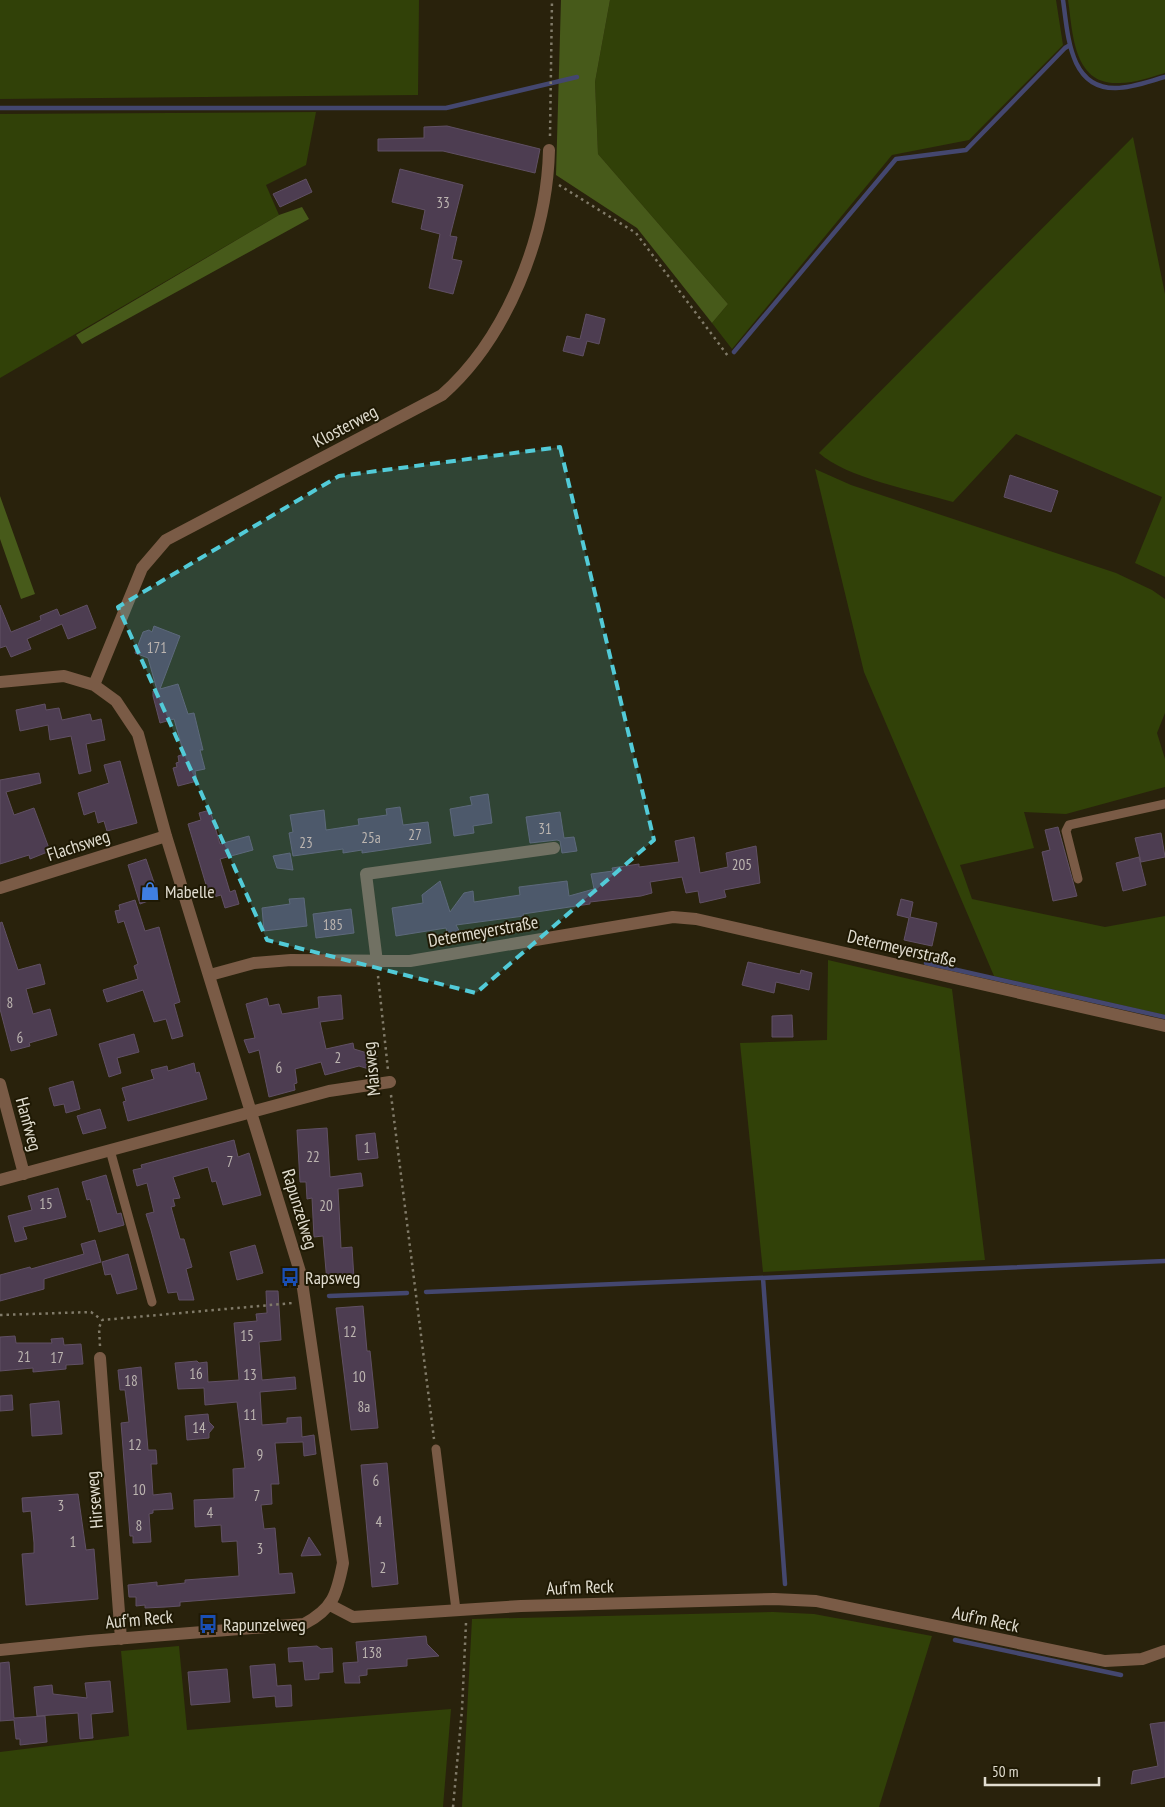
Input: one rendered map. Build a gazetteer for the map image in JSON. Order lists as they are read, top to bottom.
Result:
{
  "streets": {
    "street": [
      "Klosterweg",
      "Flachsweg",
      "Determeyerstraße",
      "Hanfweg",
      "Rapunzelweg",
      "Hirseweg",
      "Auf'm Reck"
    ],
    "path": ["Maisweg"]
  },
  "crossings": [
    ["Determeyerstraße", "Maisweg"],
    ["Determeyerstraße", "Rapunzelweg"],
    ["Rapunzelweg", "Auf'm Reck"],
    ["Hirseweg", "Auf'm Reck"]
  ],
  "places": {
    "shop": ["Mabelle"],
    "bus stop": ["Rapsweg", "Rapunzelweg"]
  },
  "house_numbers": [
    "33",
    "171",
    "31",
    "27",
    "25a",
    "23",
    "205",
    "185",
    "8",
    "6",
    "2",
    "6",
    "1",
    "22",
    "7",
    "15",
    "20",
    "12",
    "15",
    "21",
    "17",
    "16",
    "13",
    "10",
    "18",
    "8a",
    "11",
    "14",
    "12",
    "9",
    "6",
    "10",
    "7",
    "3",
    "4",
    "4",
    "8",
    "1",
    "3",
    "2",
    "138"
  ],
  "scale_bar": "50 m"
}
